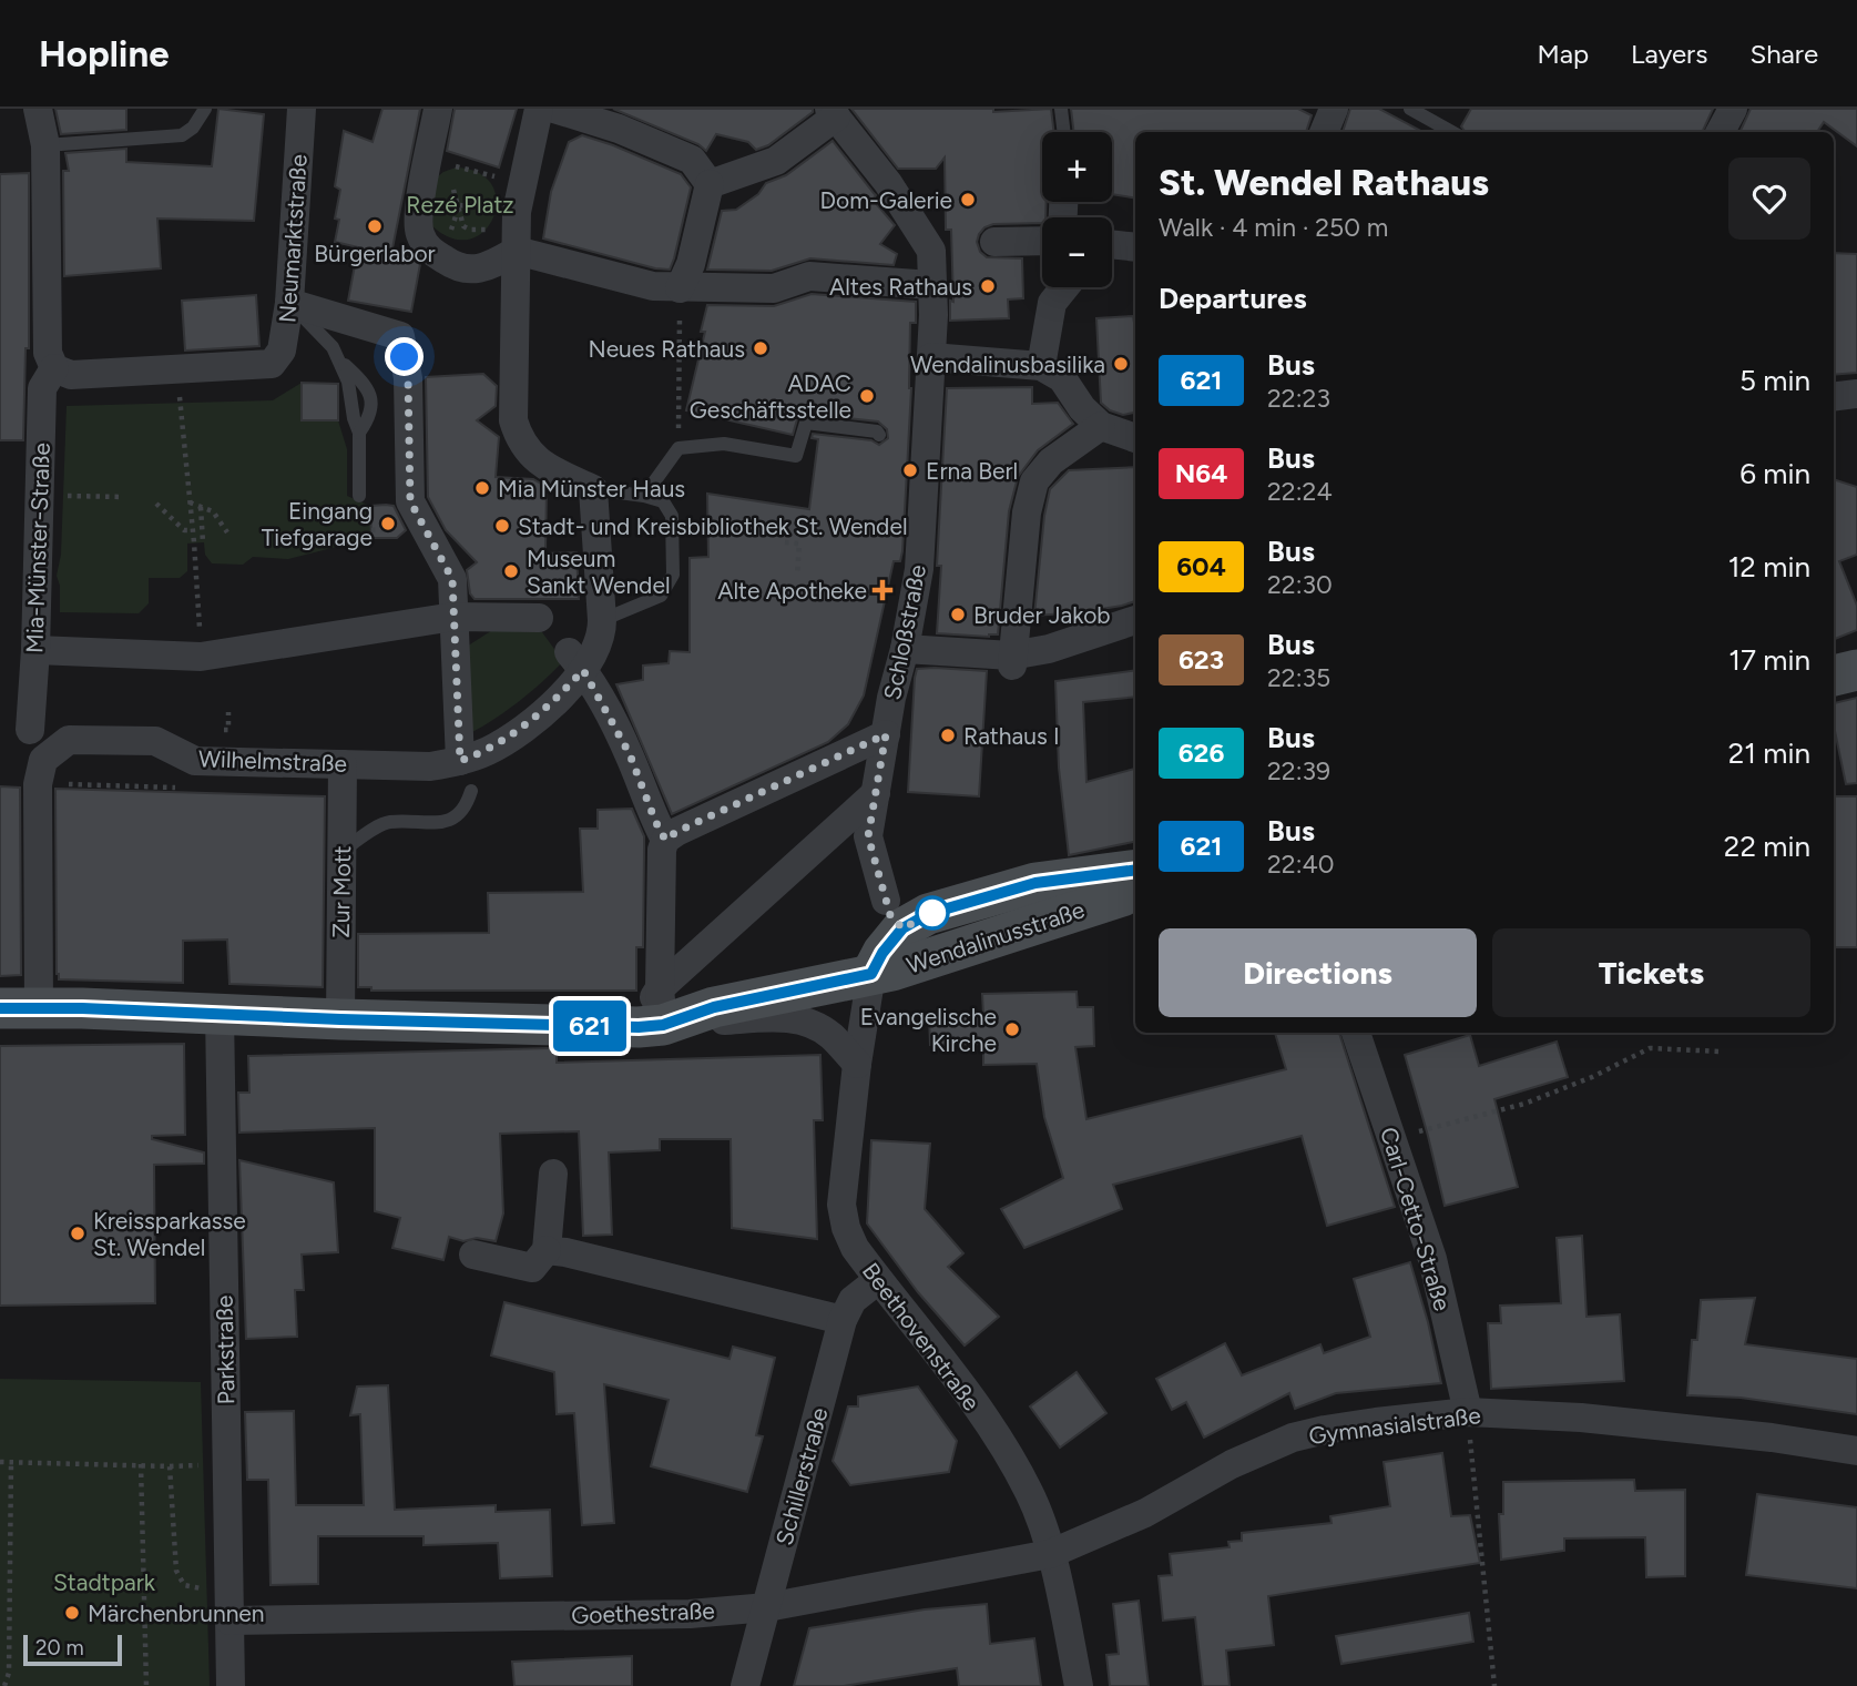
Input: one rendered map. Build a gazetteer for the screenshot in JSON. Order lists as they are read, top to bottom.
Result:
{
  "streets": {
    "main road": ["Wendalinusstraße"],
    "street": [
      "Neumarktstraße",
      "Mia-Münster-Straße",
      "Schloßstraße",
      "Wilhelmstraße",
      "Zur Mott",
      "Carl-Cetto-Straße",
      "Beethovenstraße",
      "Parkstraße",
      "Gymnasialstraße",
      "Schillerstraße",
      "Goethestraße"
    ]
  },
  "crossings": [
    ["Schloßstraße", "Wendalinusstraße"],
    ["Wilhelmstraße", "Zur Mott"],
    ["Wendalinusstraße", "Beethovenstraße"],
    ["Carl-Cetto-Straße", "Gymnasialstraße"],
    ["Beethovenstraße", "Gymnasialstraße"],
    ["Beethovenstraße", "Schillerstraße"],
    ["Beethovenstraße", "Goethestraße"],
    ["Parkstraße", "Goethestraße"],
    ["Gymnasialstraße", "Goethestraße"],
    ["Schillerstraße", "Goethestraße"]
  ],
  "parks": ["Rezé Platz", "Stadtpark"],
  "places": {
    "other": [
      "Dom-Galerie",
      "Bürgerlabor",
      "Altes Rathaus",
      "Neues Rathaus",
      "Wendalinusbasilika",
      "ADAC Geschäftsstelle",
      "Erna Berl",
      "Mia Münster Haus",
      "Eingang Tiefgarage",
      "Stadt- und Kreisbibliothek St. Wendel",
      "Museum Sankt Wendel",
      "Bruder Jakob",
      "Rathaus I",
      "Evangelische Kirche",
      "Kreissparkasse St. Wendel",
      "Märchenbrunnen"
    ],
    "health": ["Alte Apotheke"]
  },
  "lines": ["bus line 621"],
  "scale_bar": "20 m",
  "page": {
    "header": "Hopline",
    "nav": ["Map", "Layers", "Share"],
    "on_map": "621",
    "map_buttons": ["+", "−"],
    "heading": [
      ["St. Wendel Rathaus", "Walk · 4 min · 250 m"],
      "Departures"
    ],
    "list": [
      {
        "mark": "621",
        "name": "Bus",
        "note": "22:23",
        "value": "5 min"
      },
      {
        "mark": "N64",
        "name": "Bus",
        "note": "22:24",
        "value": "6 min"
      },
      {
        "mark": "604",
        "name": "Bus",
        "note": "22:30",
        "value": "12 min"
      },
      {
        "mark": "623",
        "name": "Bus",
        "note": "22:35",
        "value": "17 min"
      },
      {
        "mark": "626",
        "name": "Bus",
        "note": "22:39",
        "value": "21 min"
      },
      {
        "mark": "621",
        "name": "Bus",
        "note": "22:40",
        "value": "22 min"
      }
    ],
    "buttons": ["Directions", "Tickets"],
    "scale": "20 m"
  }
}
